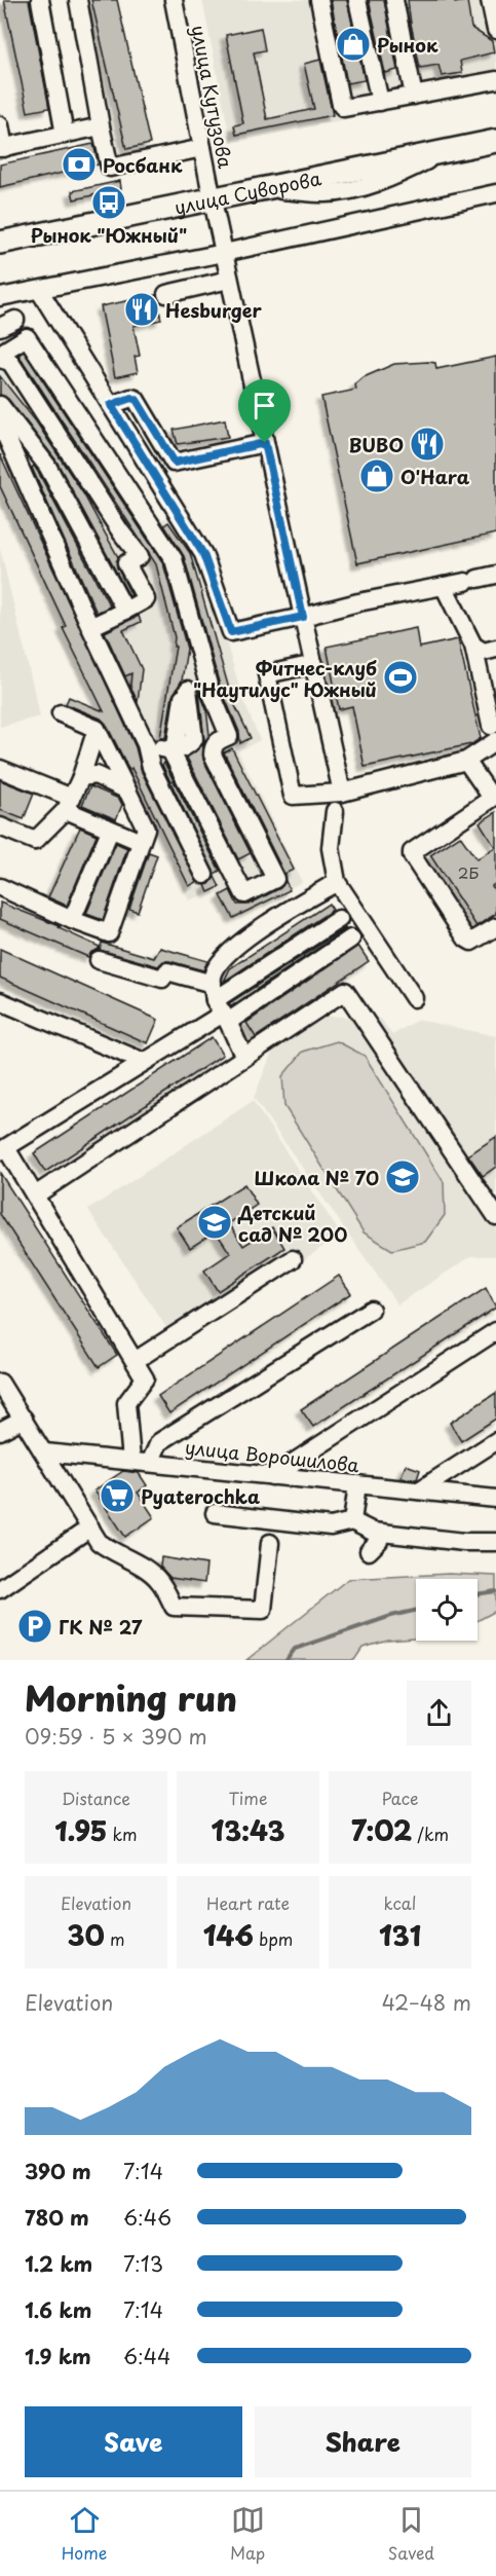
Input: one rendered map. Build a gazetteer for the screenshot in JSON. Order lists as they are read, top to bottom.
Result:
{
  "streets": {
    "main road": ["улица Суворова"],
    "street": ["улица Кутузова", "улица Ворошилова"]
  },
  "crossings": [
    ["улица Кутузова", "улица Суворова"]
  ],
  "places": {
    "shop": ["Рынок", "O'Hara"],
    "bank": ["Росбанк"],
    "bus stop": ["Рынок \"Южный\""],
    "restaurant": ["Hesburger", "BUBO"],
    "sports": ["Фитнес-клуб \"Наутилус\" Южный"],
    "school or university": ["Школа № 70", "Детский сад № 200"],
    "supermarket": ["Pyaterochka"],
    "parking": ["ГК № 27"]
  },
  "house_numbers": ["2Б"],
  "page": {
    "heading": ["Morning run", "09:59 · 5 × 390 m"],
    "stats": [
      ["Distance", "1.95 km"],
      ["Time", "13:43"],
      ["Pace", "7:02 /km"],
      ["Elevation", "30 m"],
      ["Heart rate", "146 bpm"],
      ["kcal", "131"]
    ],
    "chart": ["Elevation", "42–48 m"],
    "list": [
      {
        "name": "390 m",
        "note": "7:14"
      },
      {
        "name": "780 m",
        "note": "6:46"
      },
      {
        "name": "1.2 km",
        "note": "7:13"
      },
      {
        "name": "1.6 km",
        "note": "7:14"
      },
      {
        "name": "1.9 km",
        "note": "6:44"
      }
    ],
    "buttons": ["Save", "Share"],
    "tabs": ["Home", "Map", "Saved"]
  }
}
